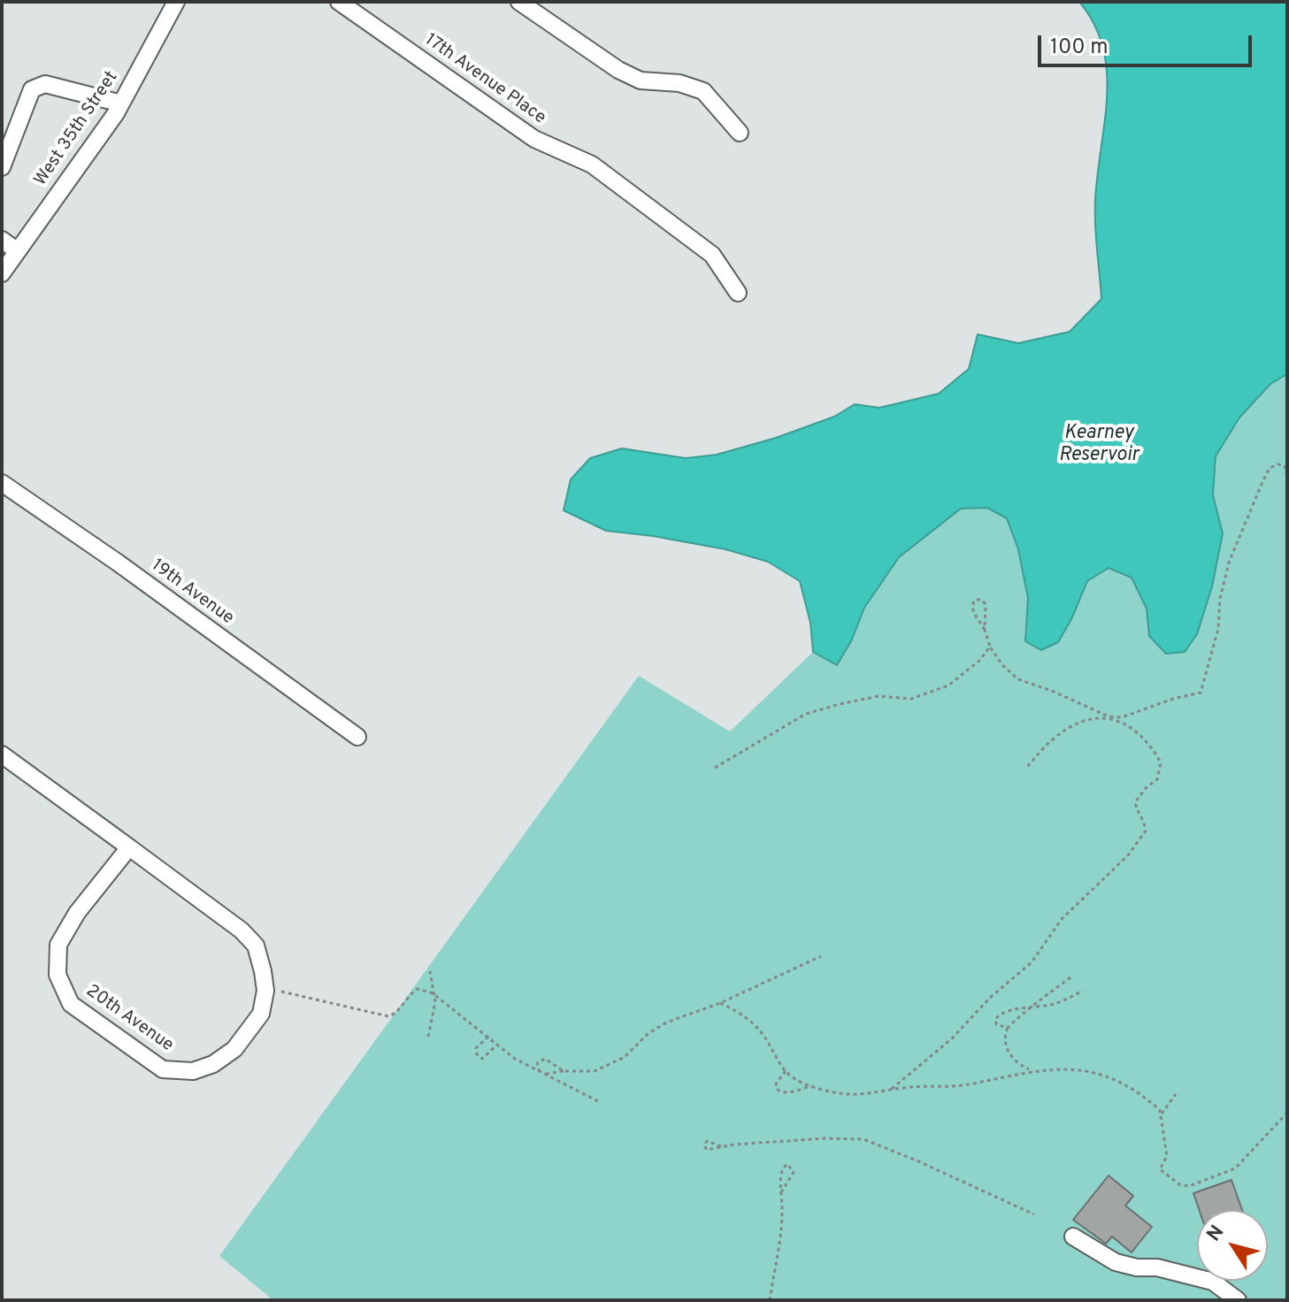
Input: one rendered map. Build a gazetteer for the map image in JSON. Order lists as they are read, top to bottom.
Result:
{
  "streets": {
    "street": [
      "17th Avenue Place",
      "West 35th Street",
      "19th Avenue",
      "20th Avenue"
    ]
  },
  "water": ["Kearney Reservoir"],
  "scale_bar": "100 m",
  "north": "top left"
}
